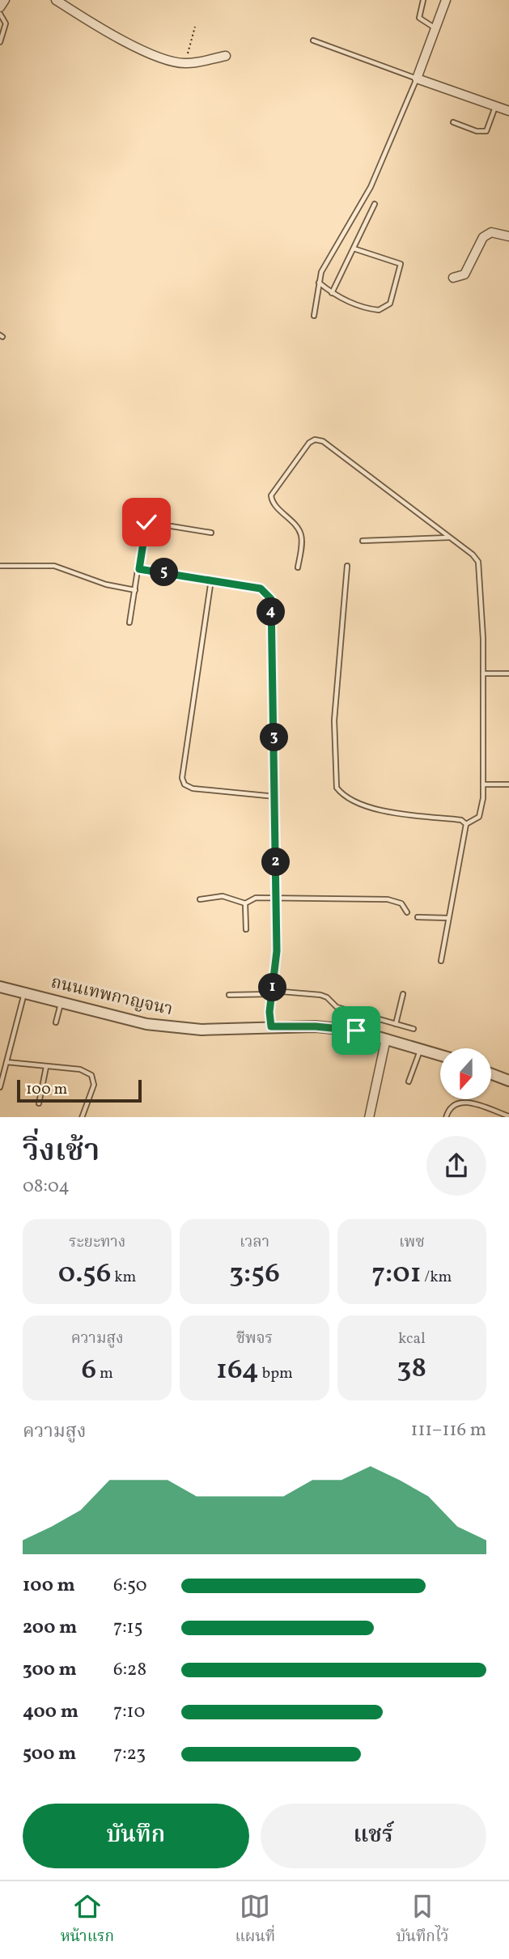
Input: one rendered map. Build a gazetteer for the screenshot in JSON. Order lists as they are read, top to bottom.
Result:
{
  "streets": {
    "street": ["ถนนเทพกาญจนา"]
  },
  "scale_bar": "100 m",
  "north": "bottom",
  "page": {
    "pins": [
      "5",
      "4",
      "3",
      "2",
      "1"
    ],
    "scale": "100 m",
    "heading": ["วิ่งเช้า", "08:04"],
    "stats": [
      ["ระยะทาง", "0.56 km"],
      ["เวลา", "3:56"],
      ["เพซ", "7:01 /km"],
      ["ความสูง", "6 m"],
      ["ชีพจร", "164 bpm"],
      ["kcal", "38"]
    ],
    "chart": ["ความสูง", "111–116 m"],
    "list": [
      {
        "name": "100 m",
        "note": "6:50"
      },
      {
        "name": "200 m",
        "note": "7:15"
      },
      {
        "name": "300 m",
        "note": "6:28"
      },
      {
        "name": "400 m",
        "note": "7:10"
      },
      {
        "name": "500 m",
        "note": "7:23"
      }
    ],
    "buttons": ["บันทึก", "แชร์"],
    "tabs": ["หน้าแรก", "แผนที่", "บันทึกไว้"]
  }
}
